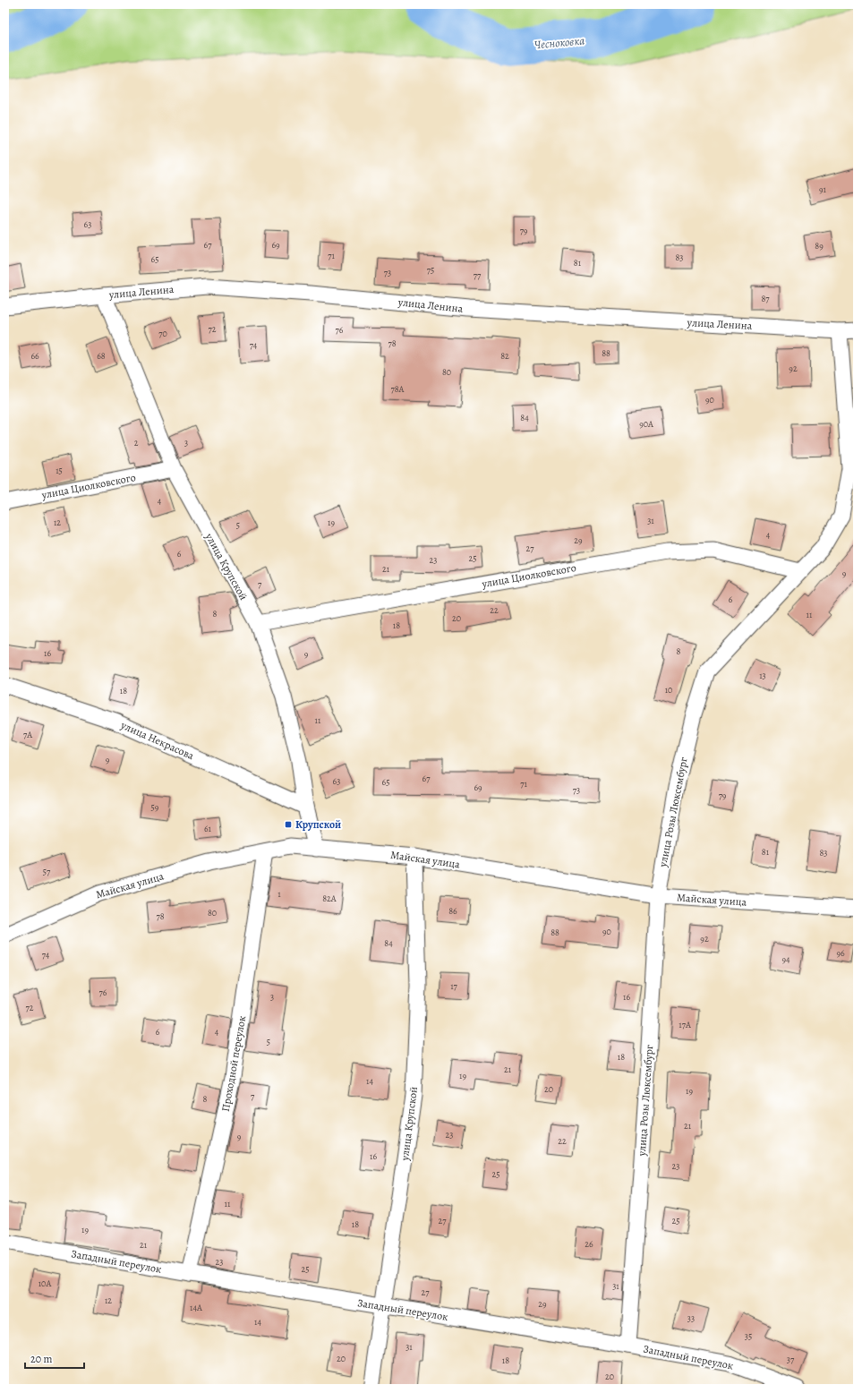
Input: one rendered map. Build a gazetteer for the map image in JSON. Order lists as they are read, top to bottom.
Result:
{
  "streets": {
    "street": [
      "улица Ленина",
      "улица Циолковского",
      "улица Крупской",
      "улица Некрасова",
      "улица Розы Люксембург",
      "Майская улица",
      "Проходной переулок",
      "Западный переулок"
    ]
  },
  "crossings": [
    ["улица Ленина", "улица Крупской"],
    ["улица Ленина", "улица Розы Люксембург"],
    ["улица Циолковского", "улица Крупской"],
    ["улица Циолковского", "улица Розы Люксембург"],
    ["улица Крупской", "улица Некрасова"],
    ["улица Крупской", "Майская улица"],
    ["улица Крупской", "Западный переулок"],
    ["улица Розы Люксембург", "Майская улица"],
    ["улица Розы Люксембург", "Западный переулок"],
    ["Майская улица", "Проходной переулок"],
    ["Проходной переулок", "Западный переулок"]
  ],
  "water": ["Чесноковка"],
  "places": {
    "transit": ["Крупской"]
  },
  "house_numbers": [
    "91",
    "63",
    "79",
    "67",
    "69",
    "89",
    "71",
    "83",
    "65",
    "81",
    "75",
    "73",
    "77",
    "87",
    "72",
    "76",
    "70",
    "78",
    "74",
    "88",
    "66",
    "68",
    "82",
    "92",
    "80",
    "78А",
    "90",
    "84",
    "90А",
    "2",
    "3",
    "15",
    "4",
    "31",
    "12",
    "19",
    "5",
    "4",
    "29",
    "27",
    "6",
    "25",
    "23",
    "21",
    "9",
    "7",
    "6",
    "22",
    "8",
    "11",
    "20",
    "18",
    "8",
    "16",
    "9",
    "13",
    "10",
    "18",
    "11",
    "7А",
    "9",
    "67",
    "63",
    "65",
    "71",
    "69",
    "73",
    "79",
    "59",
    "61",
    "81",
    "83",
    "57",
    "1",
    "82А",
    "86",
    "80",
    "78",
    "90",
    "88",
    "92",
    "84",
    "96",
    "74",
    "94",
    "17",
    "76",
    "3",
    "16",
    "72",
    "17А",
    "6",
    "4",
    "5",
    "18",
    "21",
    "19",
    "14",
    "20",
    "19",
    "7",
    "8",
    "21",
    "23",
    "9",
    "22",
    "16",
    "23",
    "25",
    "11",
    "27",
    "25",
    "18",
    "19",
    "26",
    "21",
    "23",
    "25",
    "10А",
    "31",
    "27",
    "12",
    "29",
    "14А",
    "33",
    "14",
    "35",
    "31",
    "20",
    "37",
    "18",
    "20"
  ],
  "scale_bar": "20 m"
}
